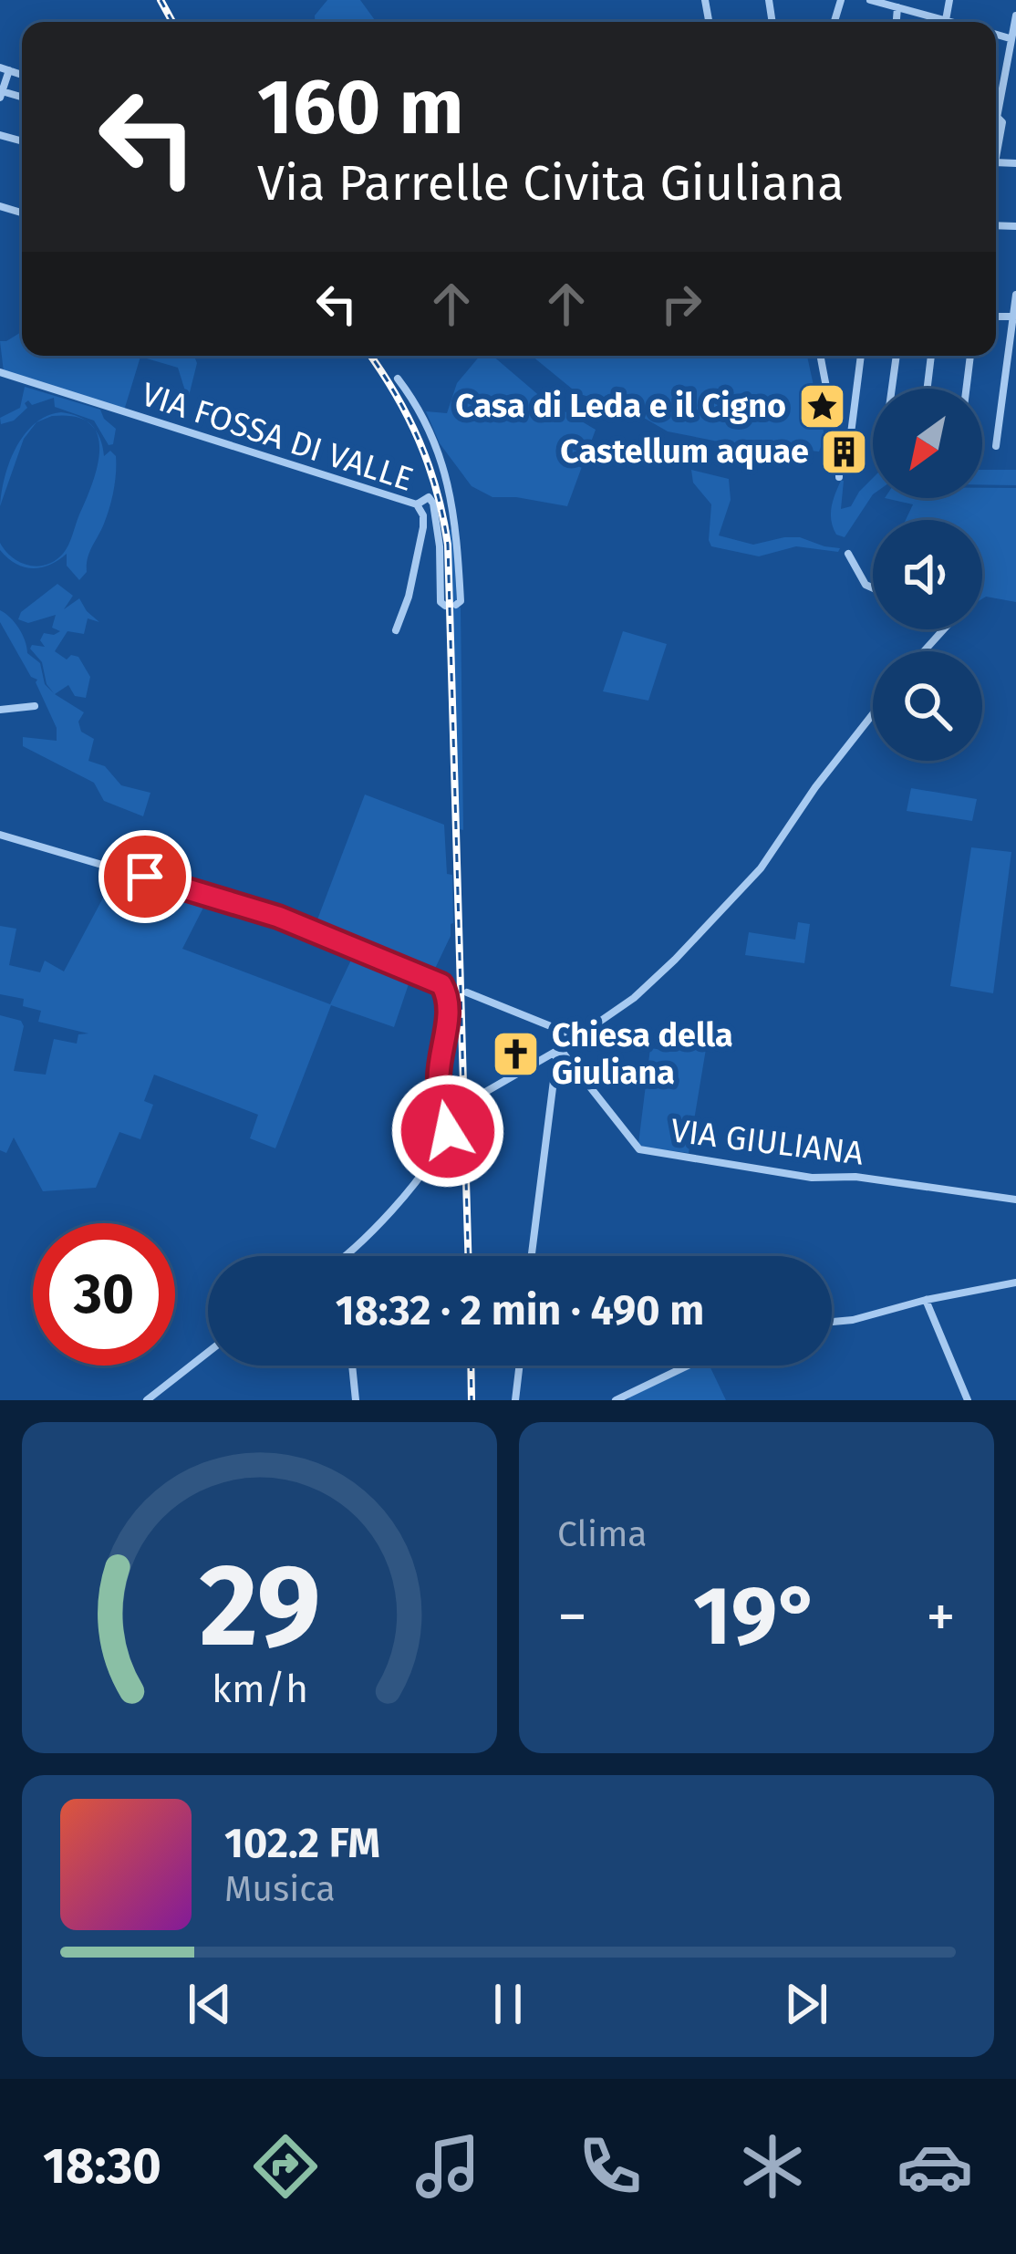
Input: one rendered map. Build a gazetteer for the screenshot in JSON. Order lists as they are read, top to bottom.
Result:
{
  "streets": {
    "street": ["VIA FOSSA DI VALLE", "VIA GIULIANA"]
  },
  "places": {
    "place": ["Casa di Leda e il Cigno"],
    "building": ["Castellum aquae"],
    "church": ["Chiesa della Giuliana"]
  },
  "north": "bottom left",
  "page": {
    "turn": ["160 m", "Via Parrelle Civita Giuliana"],
    "limit": "30",
    "trip": "18:32 · 2 min · 490 m",
    "tile": "Clima",
    "heat": ["−", "19°", "+"],
    "song": ["102.2 FM", "Musica"],
    "tabs": "18:30",
    "gauge": ["29", "km/h"]
  }
}
